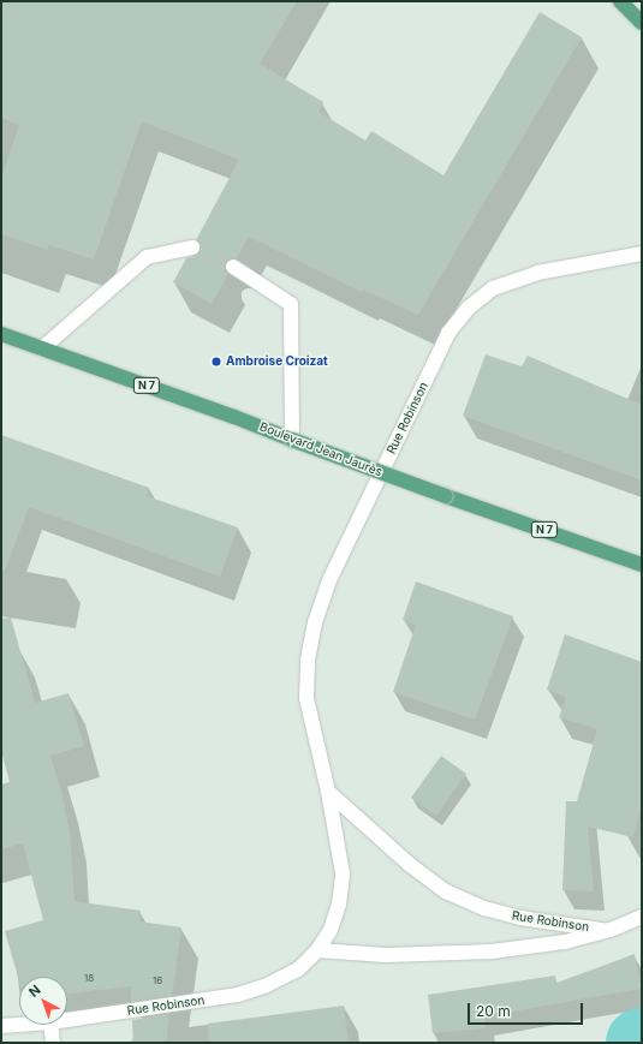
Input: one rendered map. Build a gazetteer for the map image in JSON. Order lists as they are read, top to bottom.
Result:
{
  "streets": {
    "main road": ["N 7", "Boulevard Jean Jaurès"],
    "street": ["Rue Robinson"]
  },
  "places": ["Ambroise Croizat"],
  "house_numbers": ["18", "16"],
  "scale_bar": "20 m",
  "north": "top left"
}
